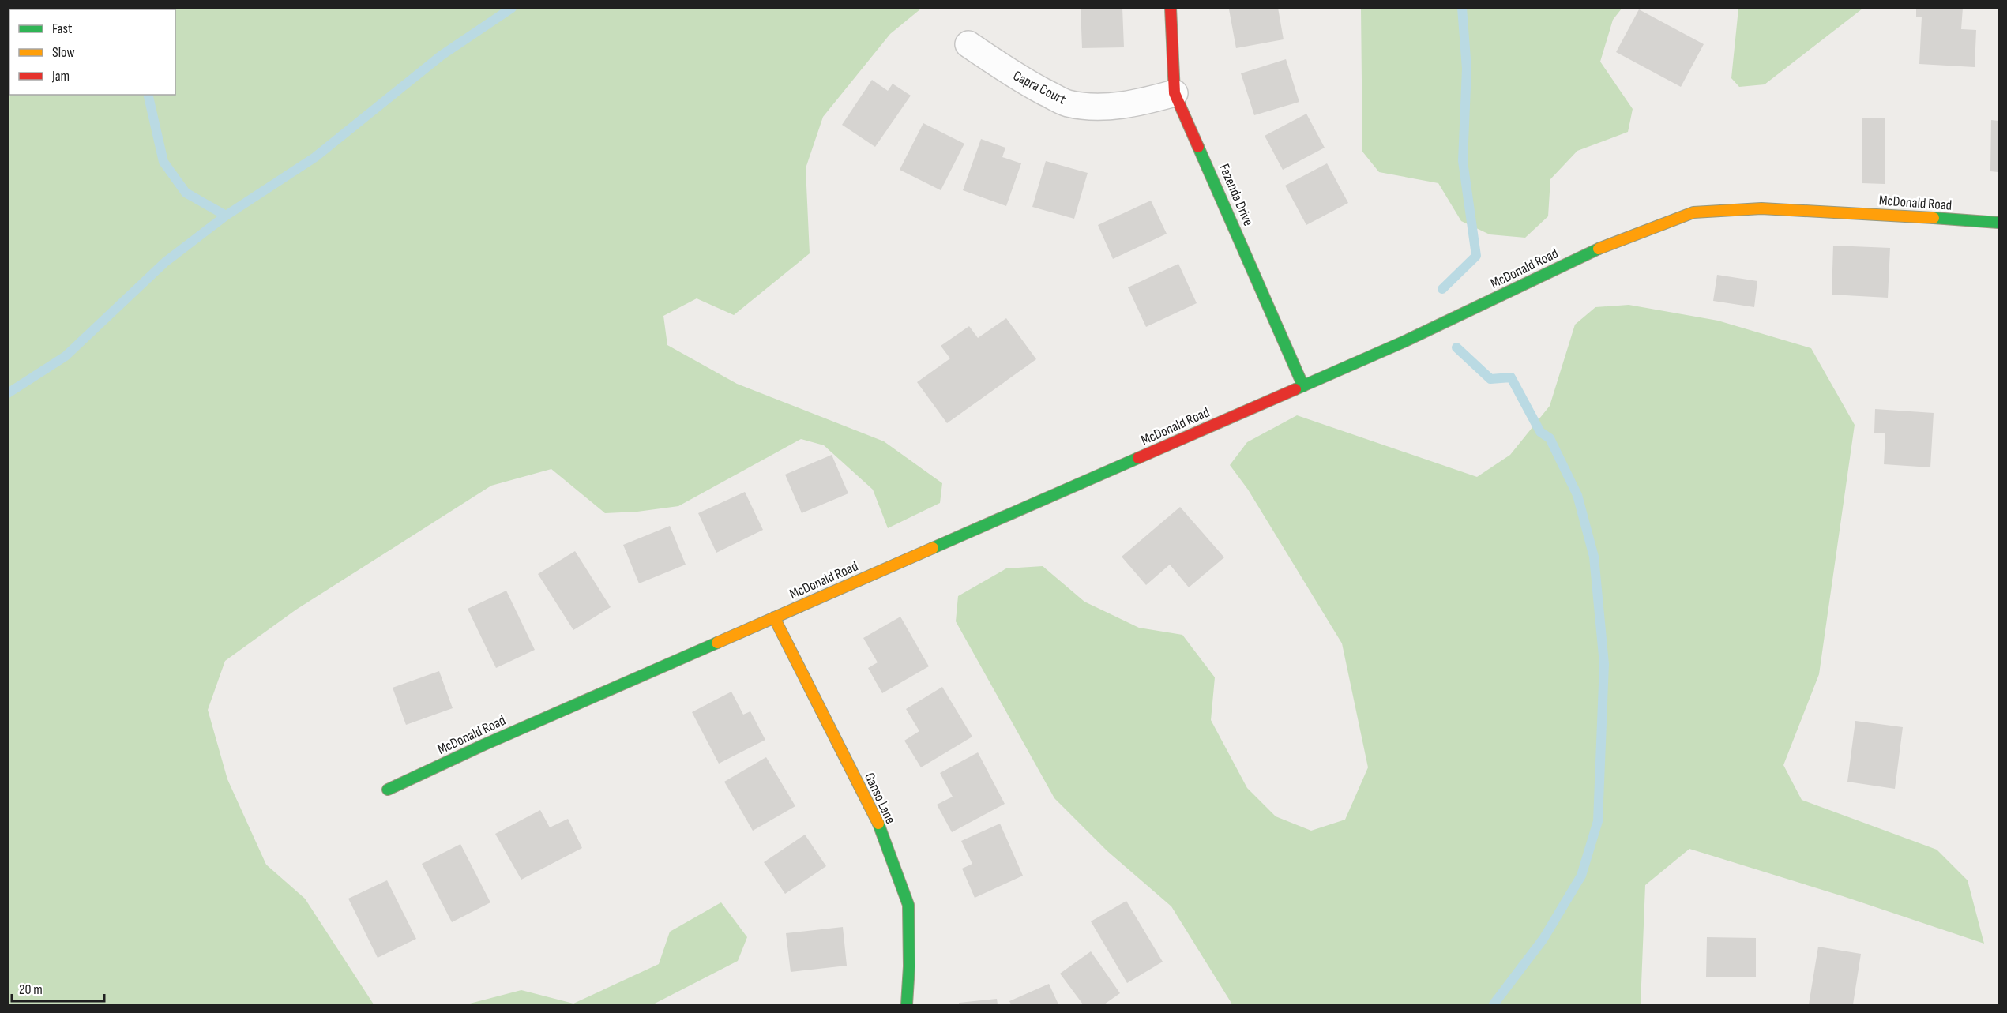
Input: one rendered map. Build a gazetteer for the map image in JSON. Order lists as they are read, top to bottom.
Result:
{
  "streets": {
    "street": [
      "Capra Court",
      "Fazenda Drive",
      "McDonald Road",
      "Ganso Lane"
    ]
  },
  "crossings": [
    ["Capra Court", "Fazenda Drive"],
    ["Fazenda Drive", "McDonald Road"],
    ["McDonald Road", "Ganso Lane"]
  ],
  "legend": ["Fast", "Slow", "Jam"],
  "scale_bar": "20 m"
}
